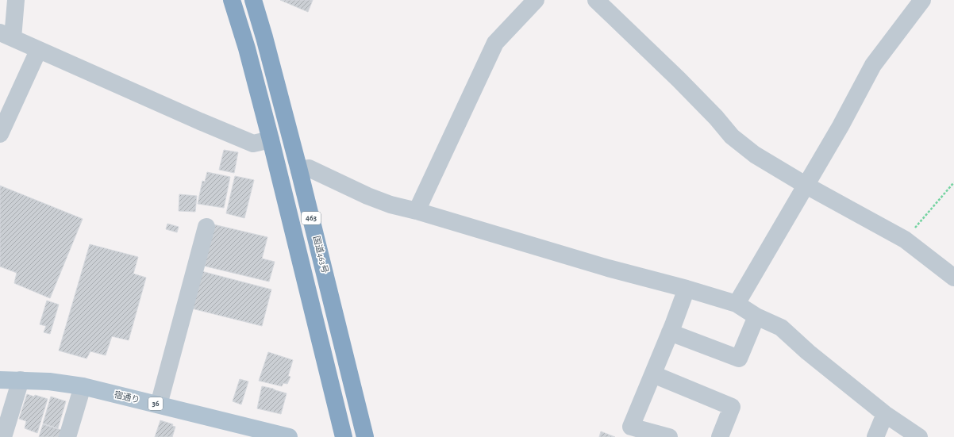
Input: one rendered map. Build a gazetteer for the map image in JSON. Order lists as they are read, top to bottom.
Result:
{
  "streets": {
    "highway": ["463", "国道463号"],
    "main road": ["宿通り", "36"]
  }
}
